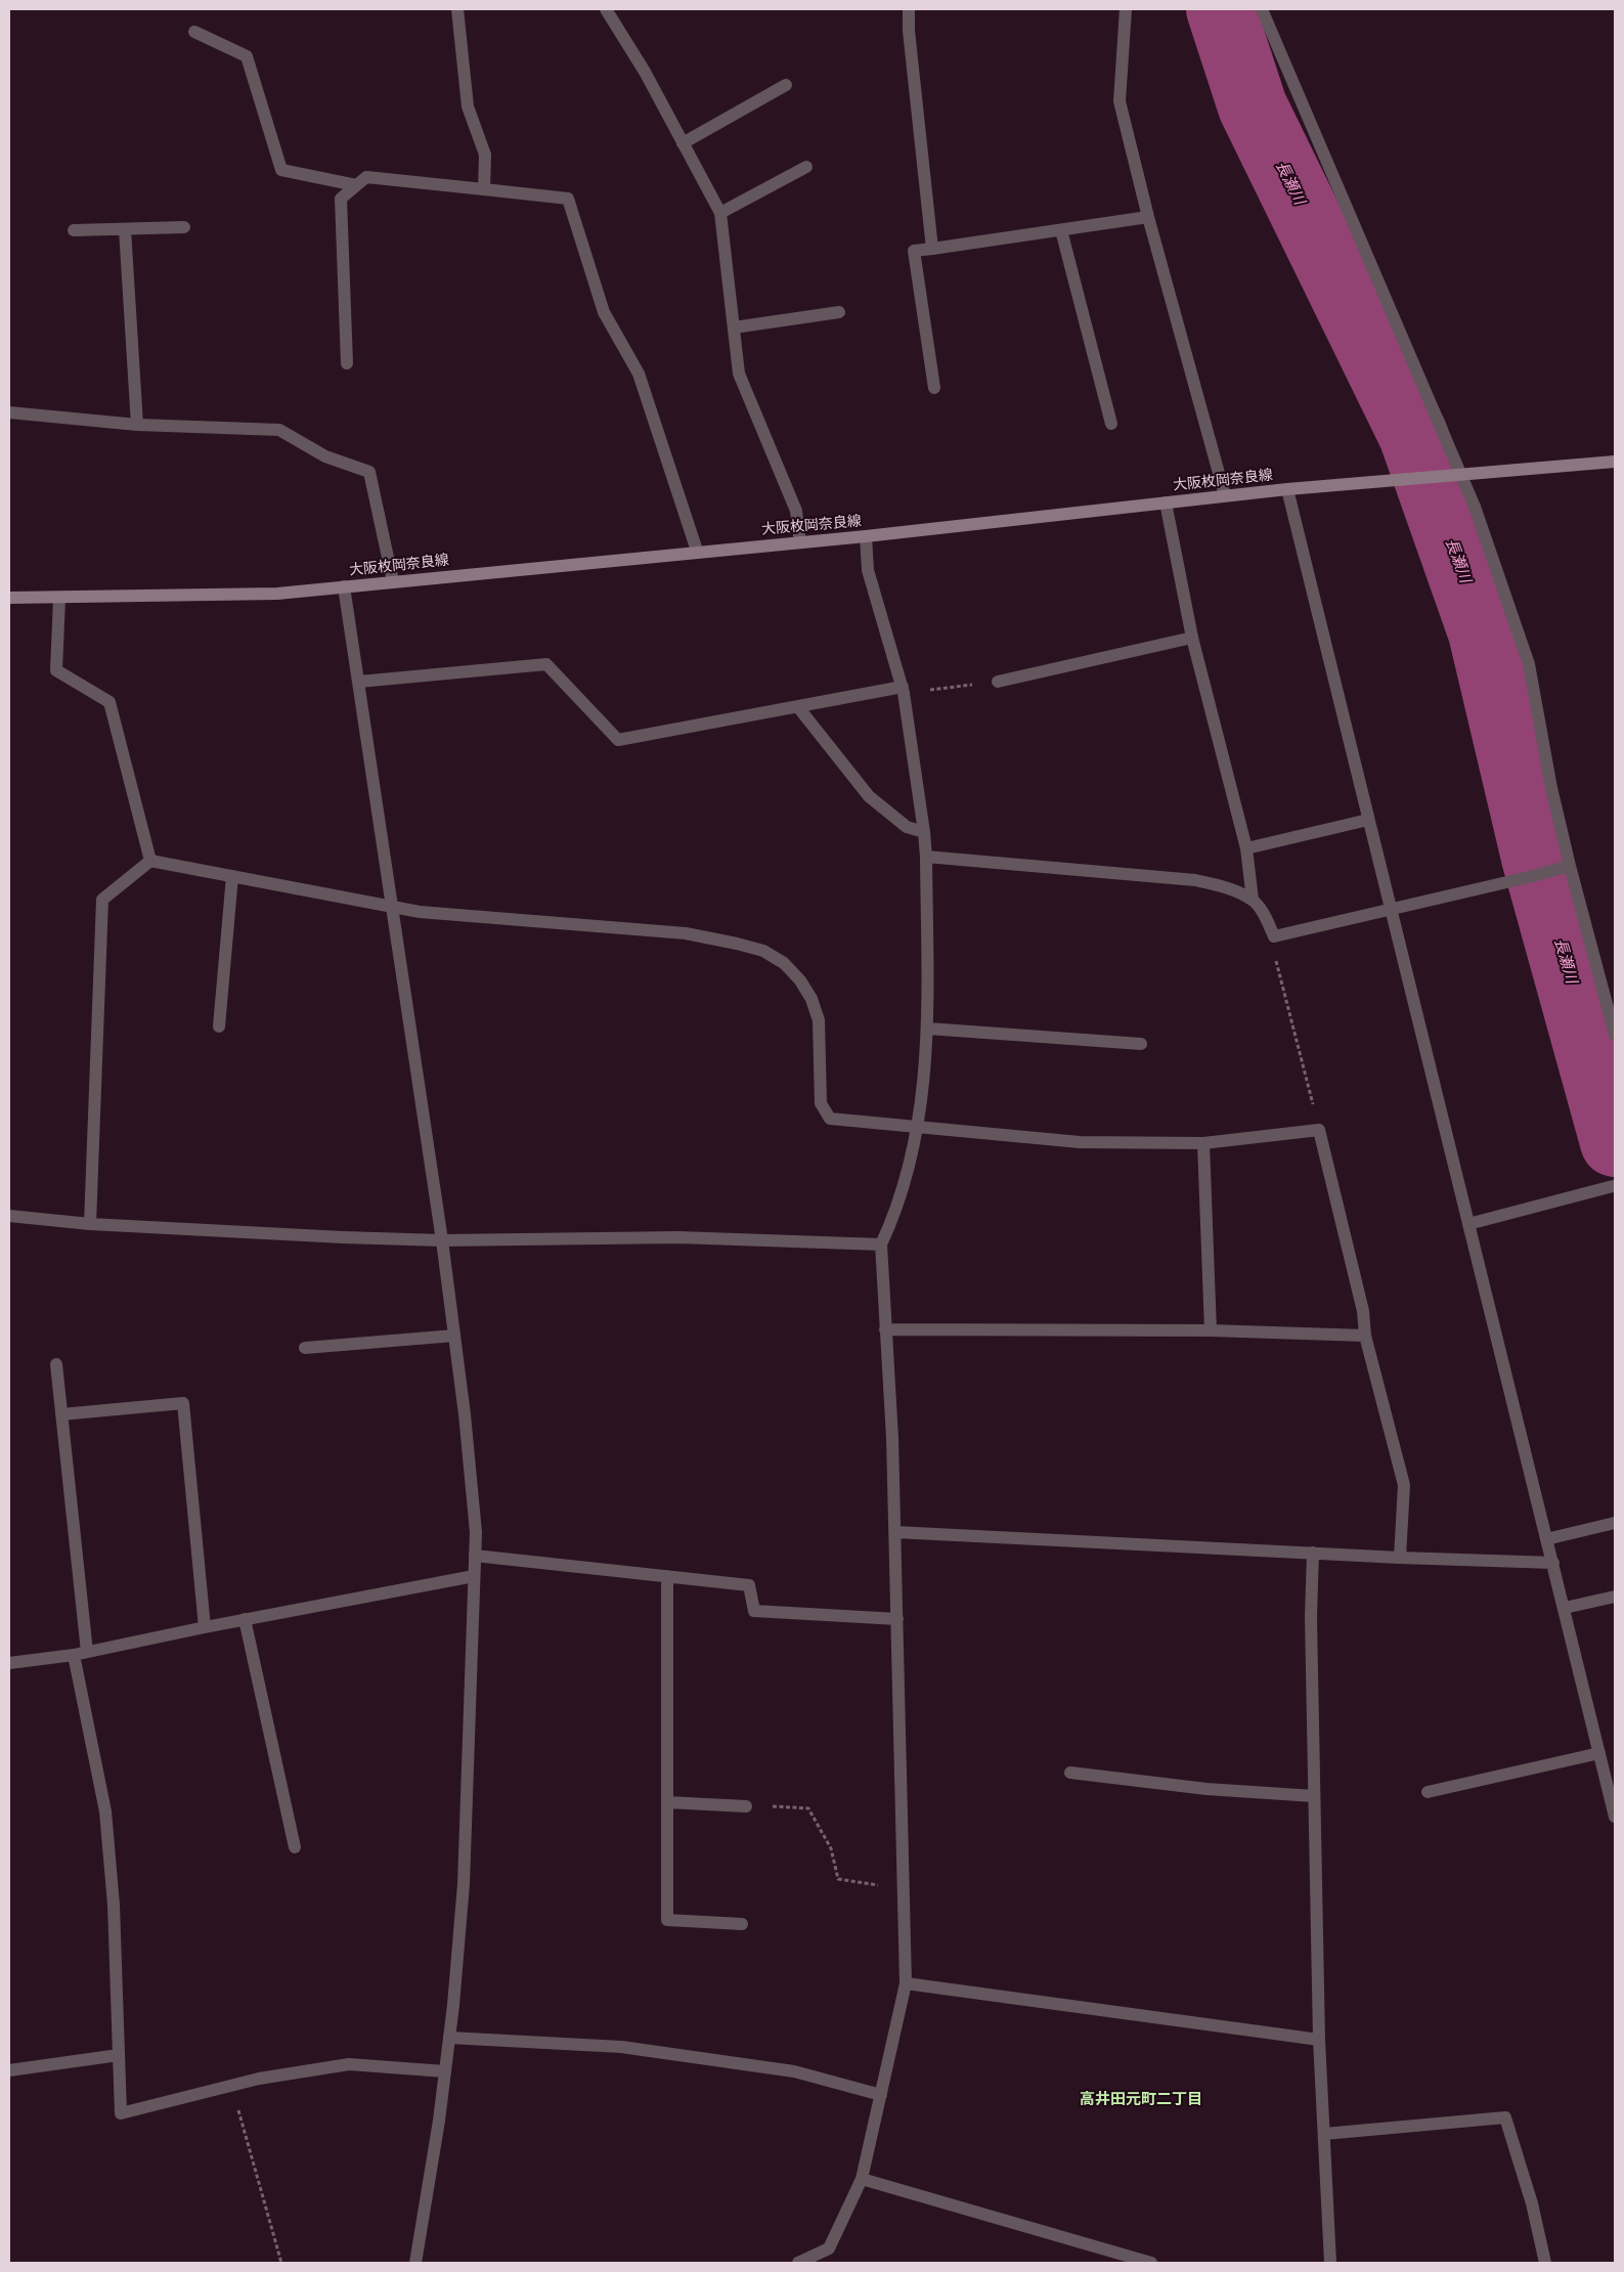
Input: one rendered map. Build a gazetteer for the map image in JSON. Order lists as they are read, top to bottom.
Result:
{
  "streets": {
    "main road": ["大阪枚岡奈良線"]
  },
  "districts": ["高井田元町二丁目"],
  "water": ["長瀬川"]
}
